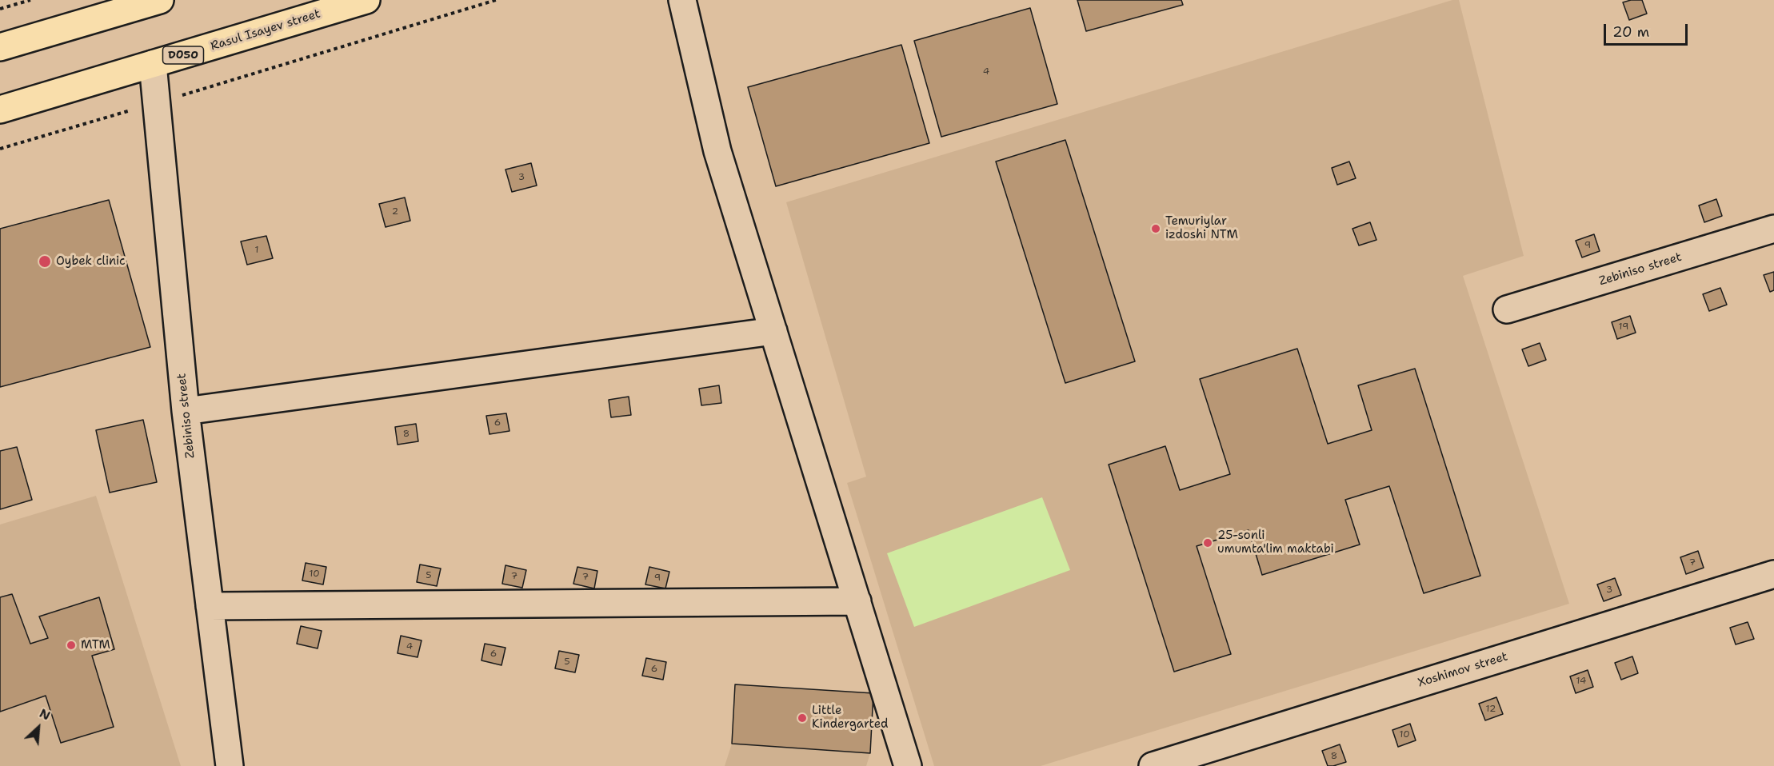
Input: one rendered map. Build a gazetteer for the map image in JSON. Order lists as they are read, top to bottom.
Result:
{
  "streets": {
    "main road": ["Rasul Isayev street", "D050"],
    "street": ["Zebiniso street", "Xoshimov street"]
  },
  "crossings": [
    ["Rasul Isayev street", "Zebiniso street"]
  ],
  "places": [
    "Temuriylar izdoshi NTM",
    "Oybek clinic",
    "25-sonli umumta'lim maktabi",
    "MTM",
    "Little Kindergarted"
  ],
  "house_numbers": [
    "4",
    "3",
    "2",
    "9",
    "1",
    "19",
    "6",
    "8",
    "7",
    "10",
    "5",
    "7",
    "7",
    "9",
    "3",
    "4",
    "6",
    "5",
    "6",
    "14",
    "12",
    "10",
    "8"
  ],
  "scale_bar": "20 m",
  "north": "top right"
}
